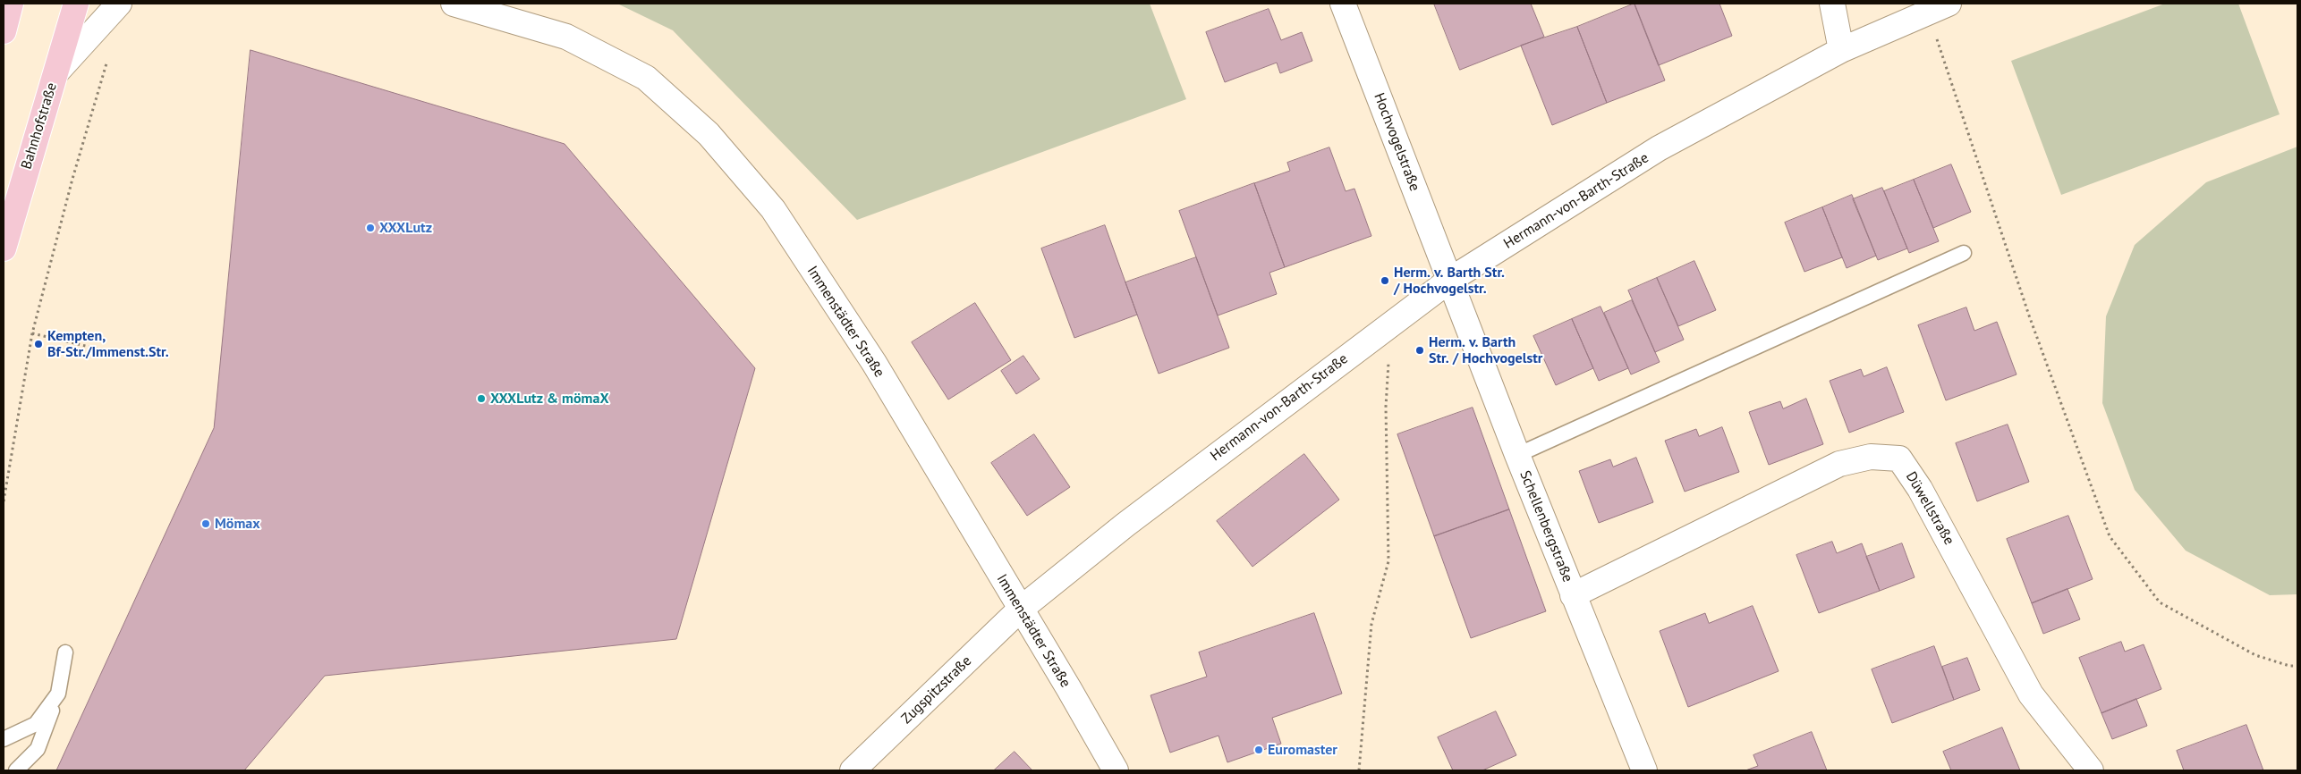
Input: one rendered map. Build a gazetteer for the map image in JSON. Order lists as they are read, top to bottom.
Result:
{
  "streets": {
    "main road": ["Bahnhofstraße"],
    "street": [
      "Hochvogelstraße",
      "Hermann-von-Barth-Straße",
      "Immenstädter Straße",
      "Düwellstraße",
      "Schellenbergstraße",
      "Zugspitzstraße"
    ]
  },
  "crossings": [
    ["Hochvogelstraße", "Hermann-von-Barth-Straße"],
    ["Hochvogelstraße", "Schellenbergstraße"],
    ["Hermann-von-Barth-Straße", "Immenstädter Straße"],
    ["Hermann-von-Barth-Straße", "Schellenbergstraße"],
    ["Hermann-von-Barth-Straße", "Zugspitzstraße"],
    ["Immenstädter Straße", "Zugspitzstraße"],
    ["Düwellstraße", "Schellenbergstraße"]
  ],
  "places": [
    "XXXLutz",
    "Herm. v. Barth Str. / Hochvogelstr.",
    "Kempten, Bf-Str./Immenst.Str.",
    "Herm. v. Barth Str. / Hochvogelstr",
    "XXXLutz & mömaX",
    "Mömax",
    "Euromaster"
  ]
}
